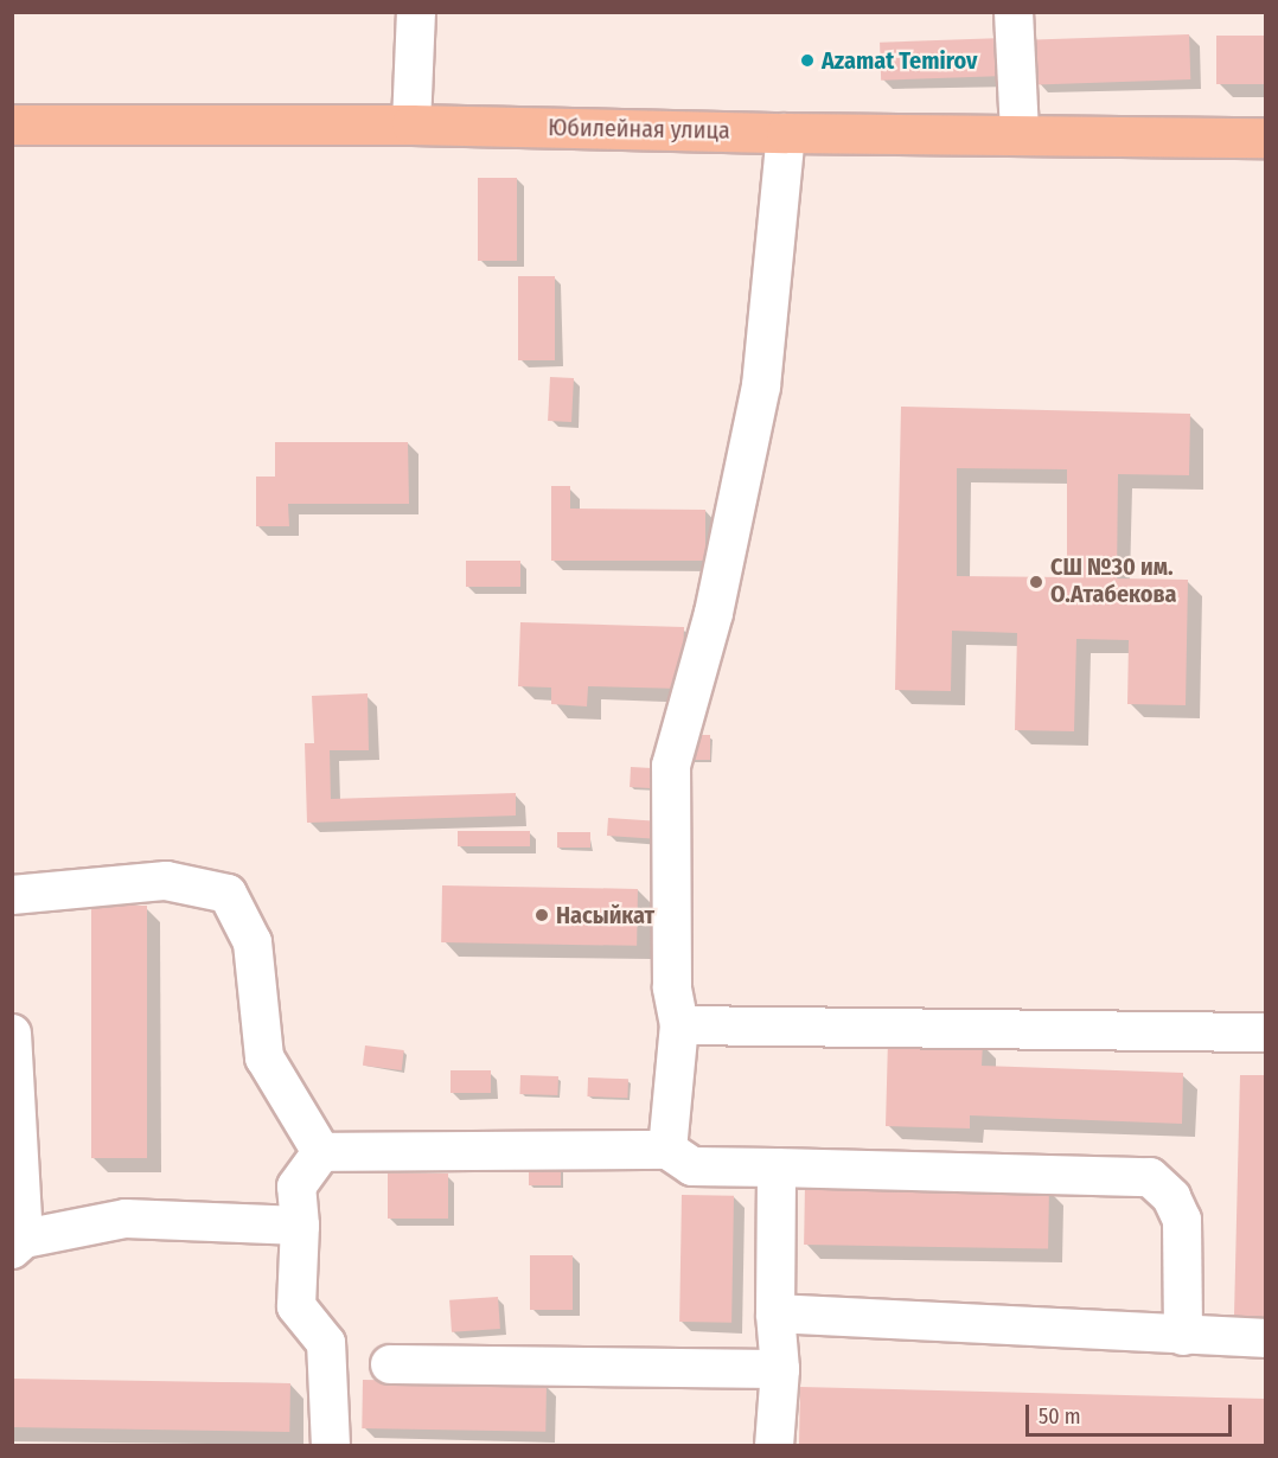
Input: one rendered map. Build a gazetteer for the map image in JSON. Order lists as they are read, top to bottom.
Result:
{
  "streets": {
    "main road": ["Юбилейная улица"]
  },
  "places": ["Azamat Temirov", "СШ №30 им. О.Атабекова", "Насыйкат"],
  "scale_bar": "50 m"
}
